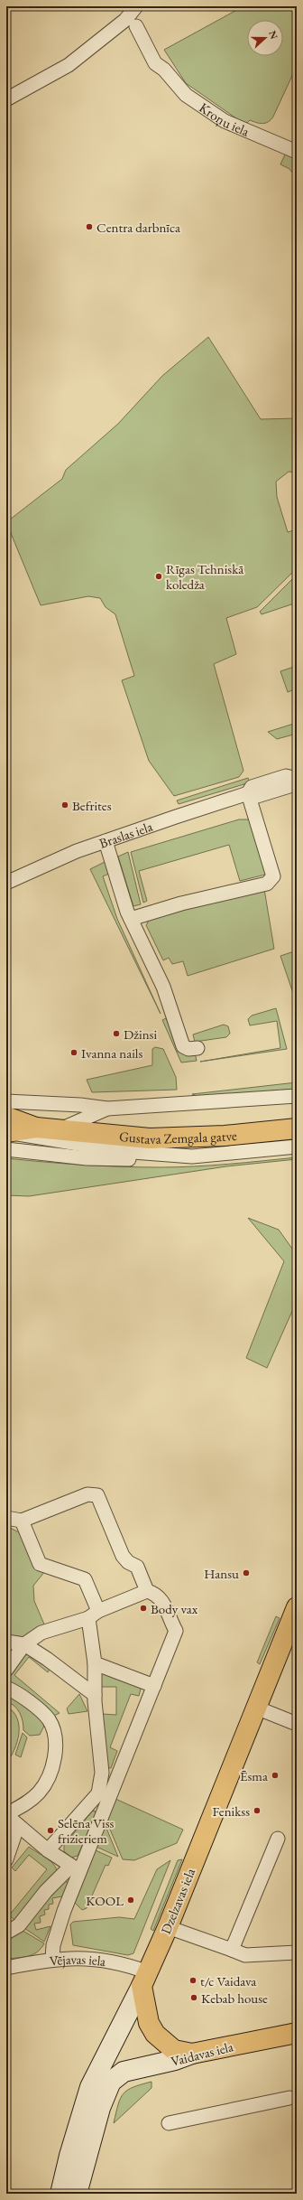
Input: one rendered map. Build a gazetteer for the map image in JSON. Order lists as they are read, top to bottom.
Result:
{
  "streets": {
    "main road": ["Gustava Zemgala gatve", "Dzelzavas iela", "Vaidavas iela"],
    "street": ["Kroņu iela", "Braslas iela", "Vējavas iela"]
  },
  "crossings": [
    ["Dzelzavas iela", "Vējavas iela"]
  ],
  "places": [
    "Centra darbnīca",
    "Rīgas Tehniskā koledža",
    "Befrites",
    "Džinsi",
    "Ivanna nails",
    "Hansu",
    "Body vax",
    "Ēsma",
    "Fenikss",
    "Selēna Viss frizieriem",
    "KOOL",
    "t/c Vaidava",
    "Kebab house"
  ],
  "north": "right"
}
